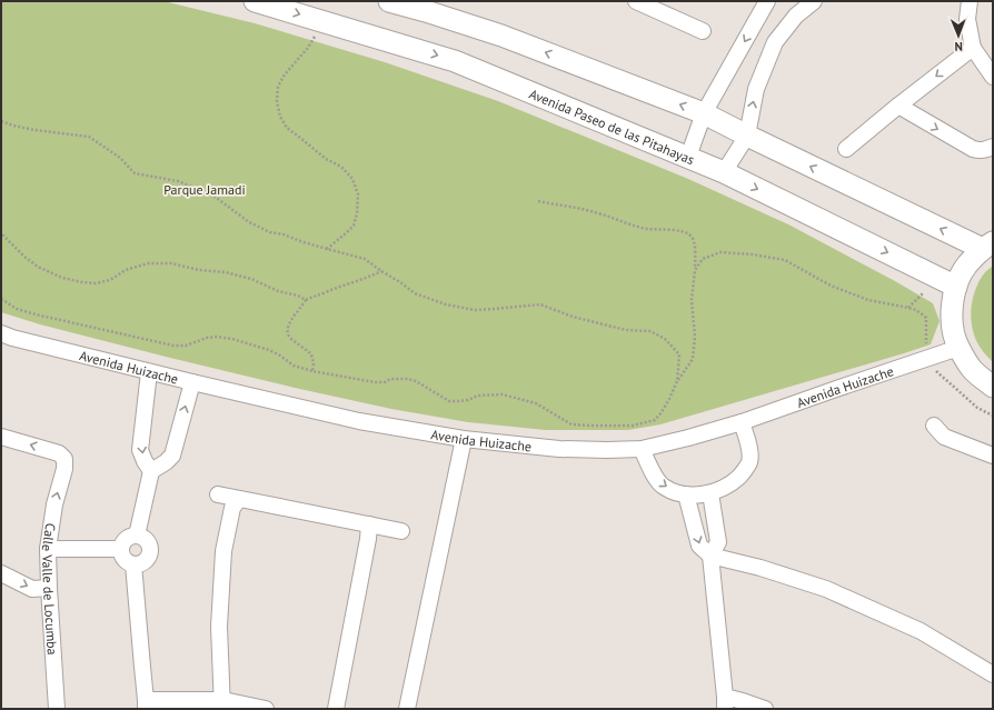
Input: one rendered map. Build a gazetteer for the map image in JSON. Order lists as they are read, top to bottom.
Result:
{
  "streets": {
    "street": ["Avenida Paseo de las Pitahayas", "Avenida Huizache", "Calle Valle de Locumba"]
  },
  "parks": ["Parque Jamadi"],
  "north": "bottom"
}
